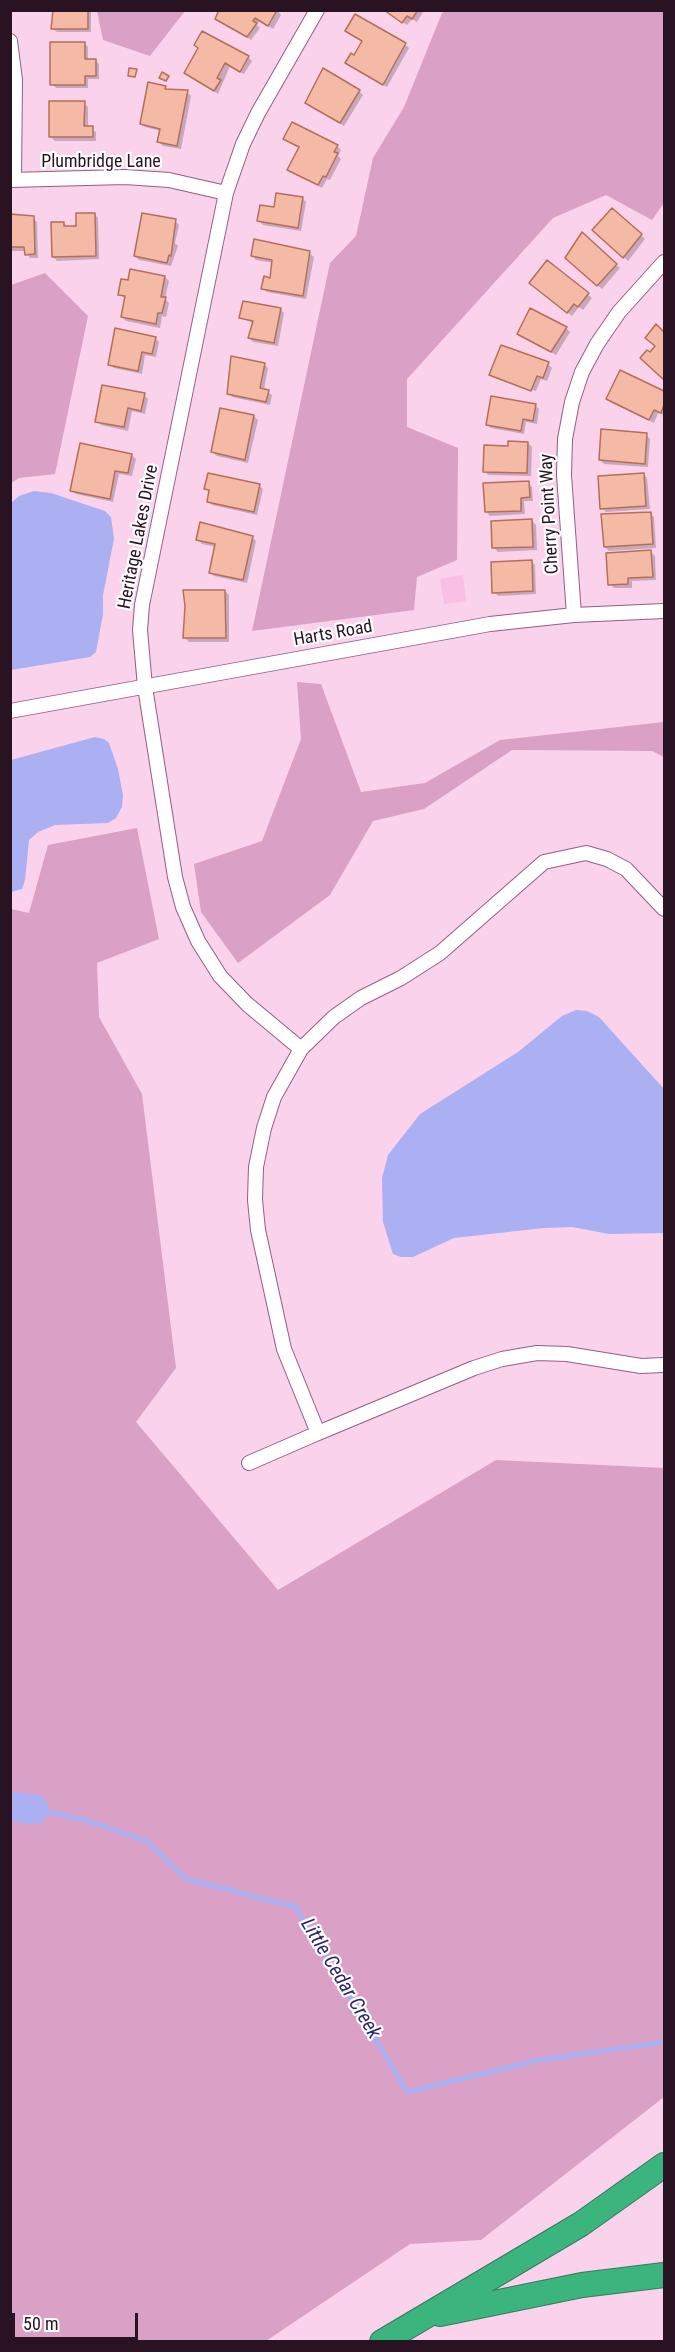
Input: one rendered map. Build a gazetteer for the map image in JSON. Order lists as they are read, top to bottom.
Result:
{
  "streets": {
    "street": [
      "Plumbridge Lane",
      "Cherry Point Way",
      "Heritage Lakes Drive",
      "Harts Road"
    ]
  },
  "crossings": [
    ["Plumbridge Lane", "Heritage Lakes Drive"],
    ["Cherry Point Way", "Harts Road"],
    ["Heritage Lakes Drive", "Harts Road"]
  ],
  "water": ["Little Cedar Creek"],
  "scale_bar": "50 m"
}
